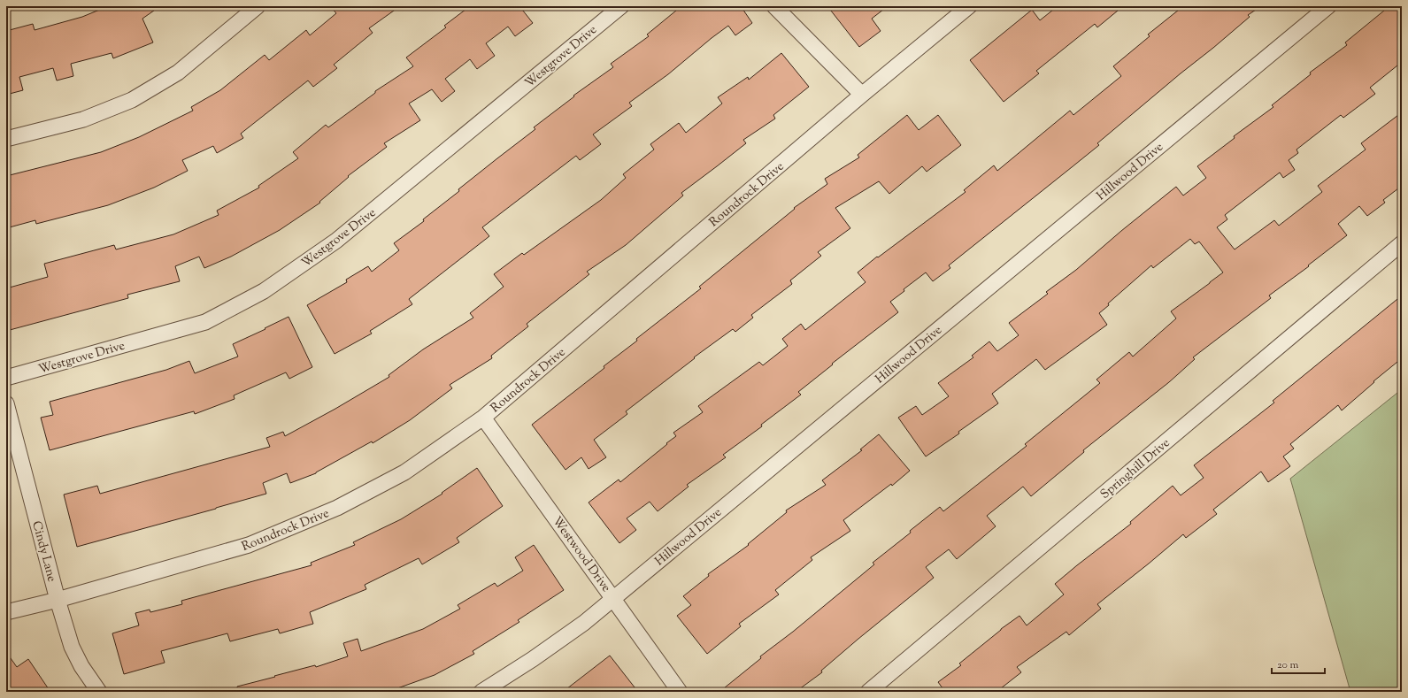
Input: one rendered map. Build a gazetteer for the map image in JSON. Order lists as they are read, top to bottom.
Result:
{
  "streets": {
    "street": [
      "Westgrove Drive",
      "Hillwood Drive",
      "Roundrock Drive",
      "Springhill Drive",
      "Cindy Lane",
      "Westwood Drive"
    ]
  },
  "crossings": [
    ["Hillwood Drive", "Westwood Drive"],
    ["Roundrock Drive", "Cindy Lane"],
    ["Roundrock Drive", "Westwood Drive"]
  ],
  "scale_bar": "20 m"
}
